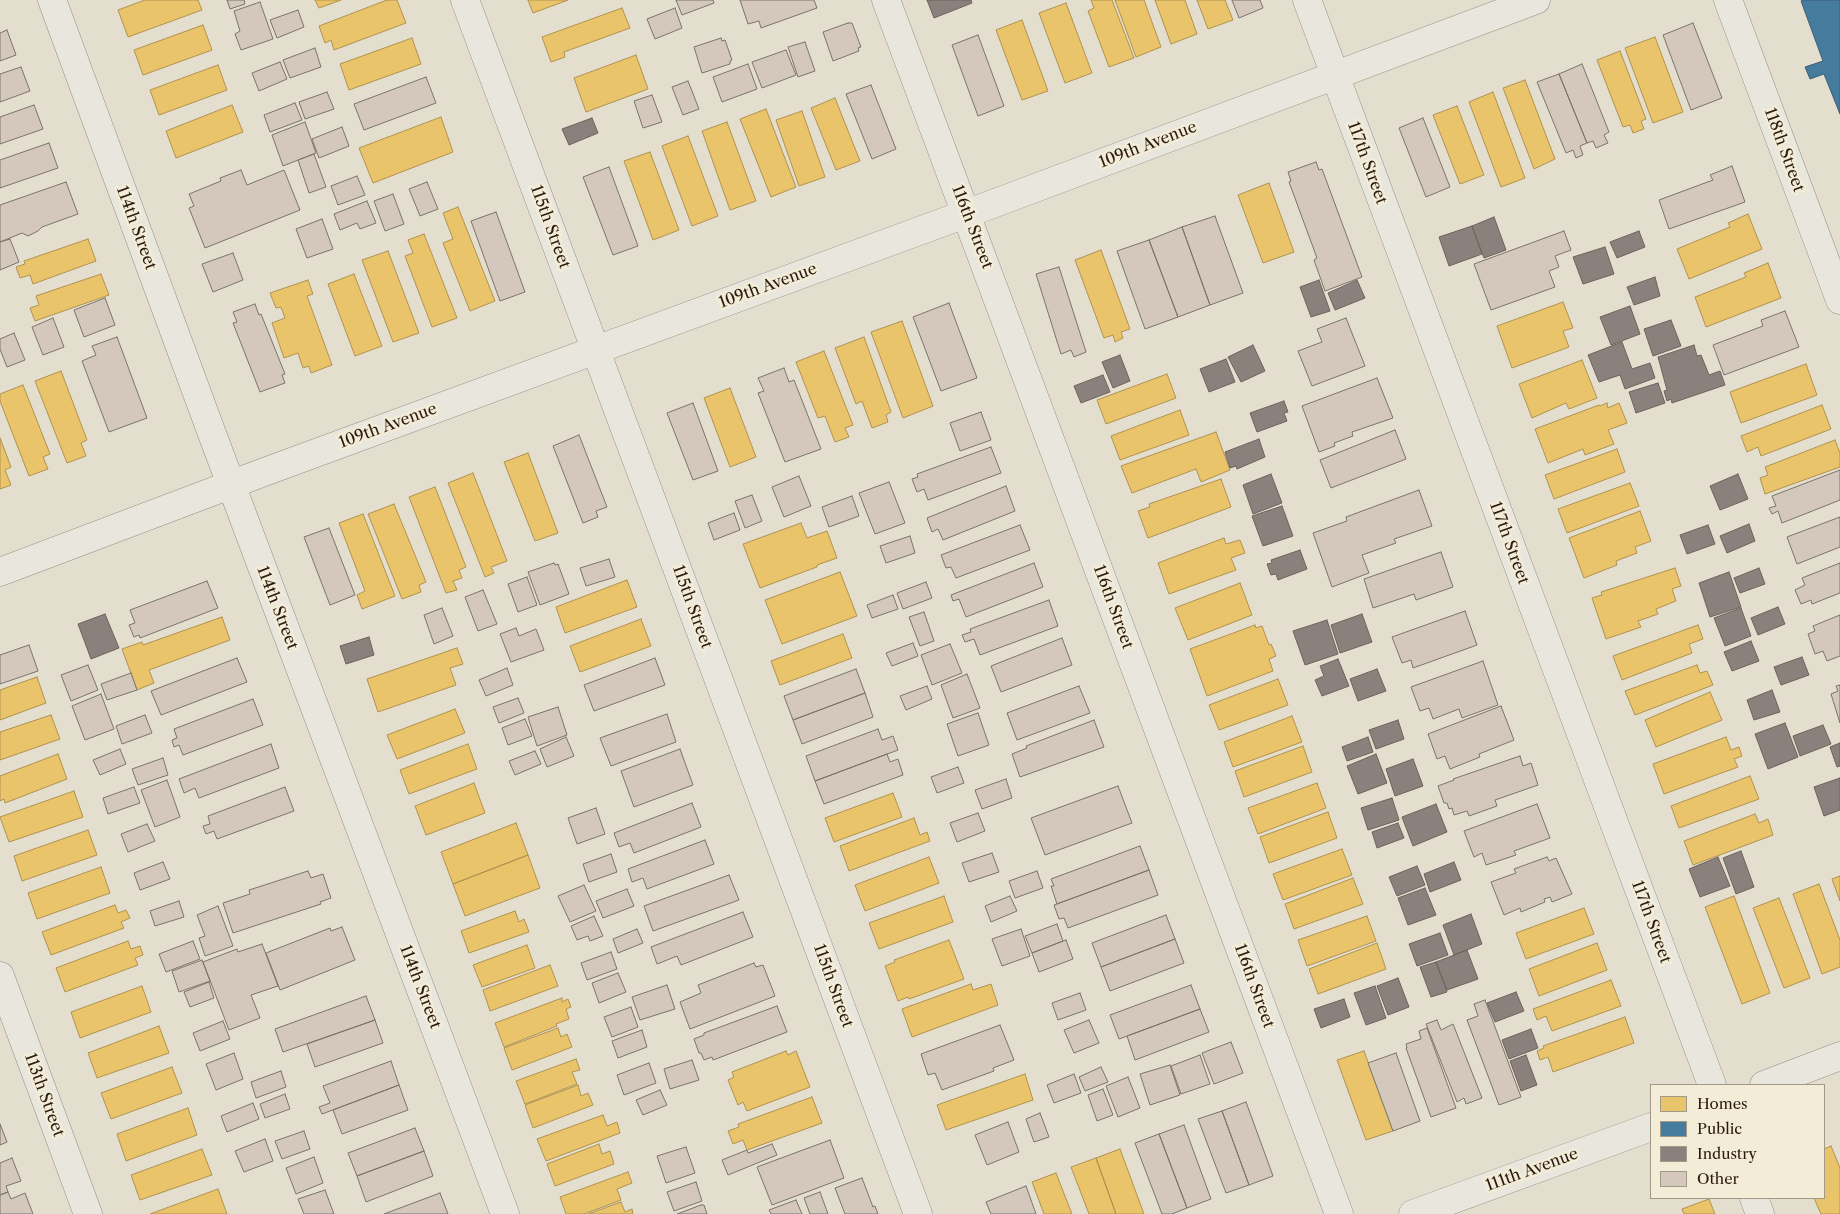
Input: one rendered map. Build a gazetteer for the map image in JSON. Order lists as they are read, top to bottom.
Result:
{
  "streets": {
    "street": [
      "109th Avenue",
      "118th Street",
      "117th Street",
      "115th Street",
      "116th Street",
      "114th Street",
      "113th Street",
      "111th Avenue"
    ]
  },
  "crossings": [
    ["109th Avenue", "117th Street"],
    ["109th Avenue", "115th Street"],
    ["109th Avenue", "116th Street"],
    ["109th Avenue", "114th Street"]
  ],
  "legend": [
    "Homes",
    "Public",
    "Industry",
    "Other"
  ]
}
